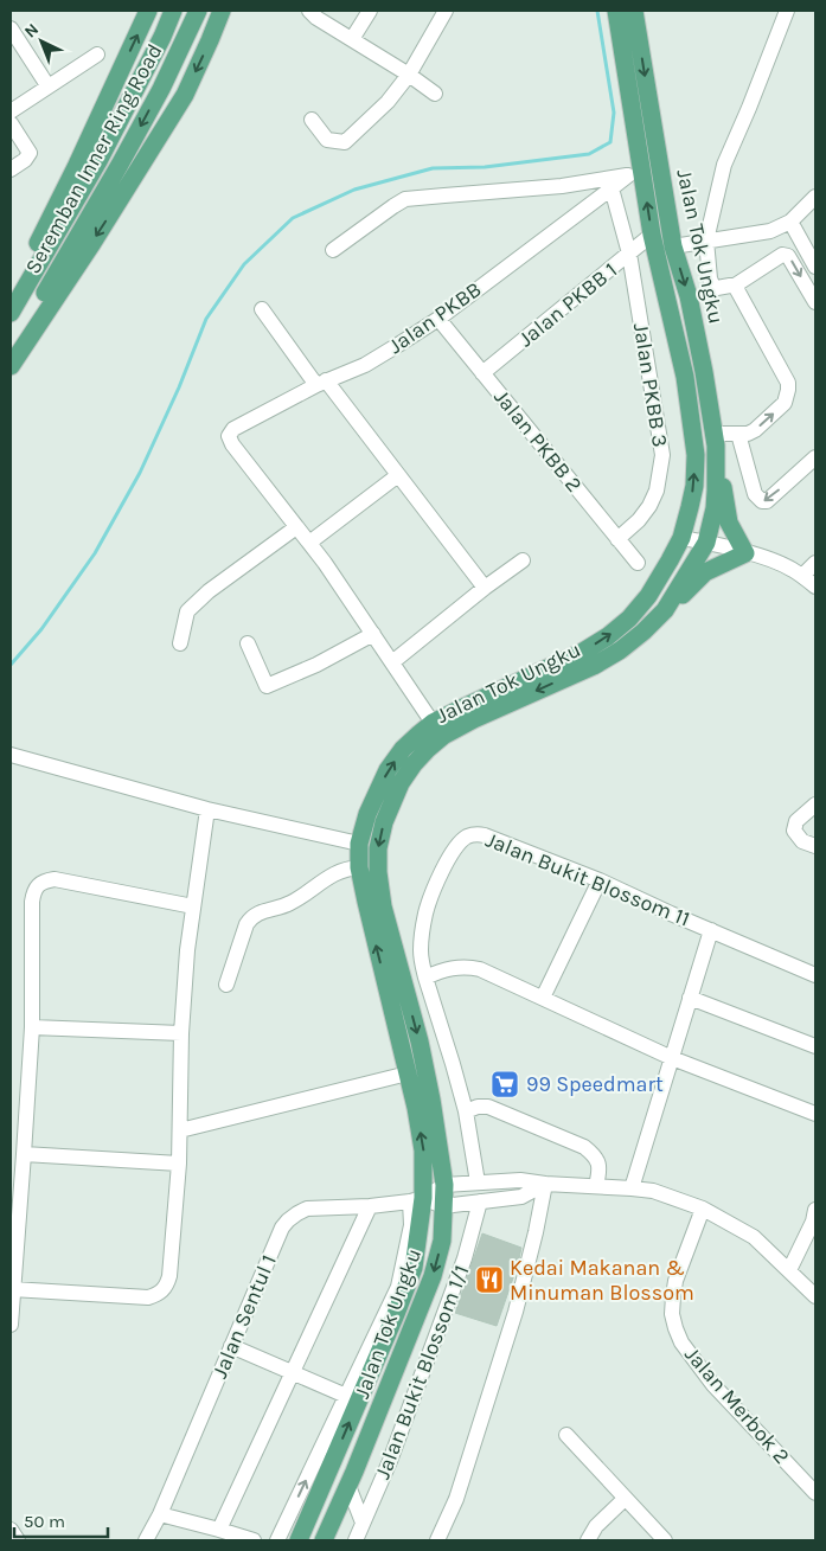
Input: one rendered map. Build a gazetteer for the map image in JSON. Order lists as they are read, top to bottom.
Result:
{
  "streets": {
    "main road": ["Seremban Inner Ring Road", "Jalan Tok Ungku"],
    "street": [
      "Jalan PKBB 1",
      "Jalan PKBB",
      "Jalan PKBB 3",
      "Jalan PKBB 2",
      "Jalan Bukit Blossom 11",
      "Jalan Sentul 1",
      "Jalan Bukit Blossom 1/1",
      "Jalan Merbok 2"
    ]
  },
  "crossings": [
    ["Jalan Tok Ungku", "Jalan PKBB 1"],
    ["Jalan Tok Ungku", "Jalan PKBB"],
    ["Jalan Tok Ungku", "Jalan Sentul 1"],
    ["Jalan PKBB 1", "Jalan PKBB 3"],
    ["Jalan PKBB 1", "Jalan PKBB 2"],
    ["Jalan PKBB", "Jalan PKBB 3"],
    ["Jalan PKBB", "Jalan PKBB 2"],
    ["Jalan PKBB 3", "Jalan PKBB 2"]
  ],
  "places": {
    "supermarket": ["99 Speedmart"],
    "restaurant": ["Kedai Makanan & Minuman Blossom"]
  },
  "scale_bar": "50 m",
  "north": "top left"
}
